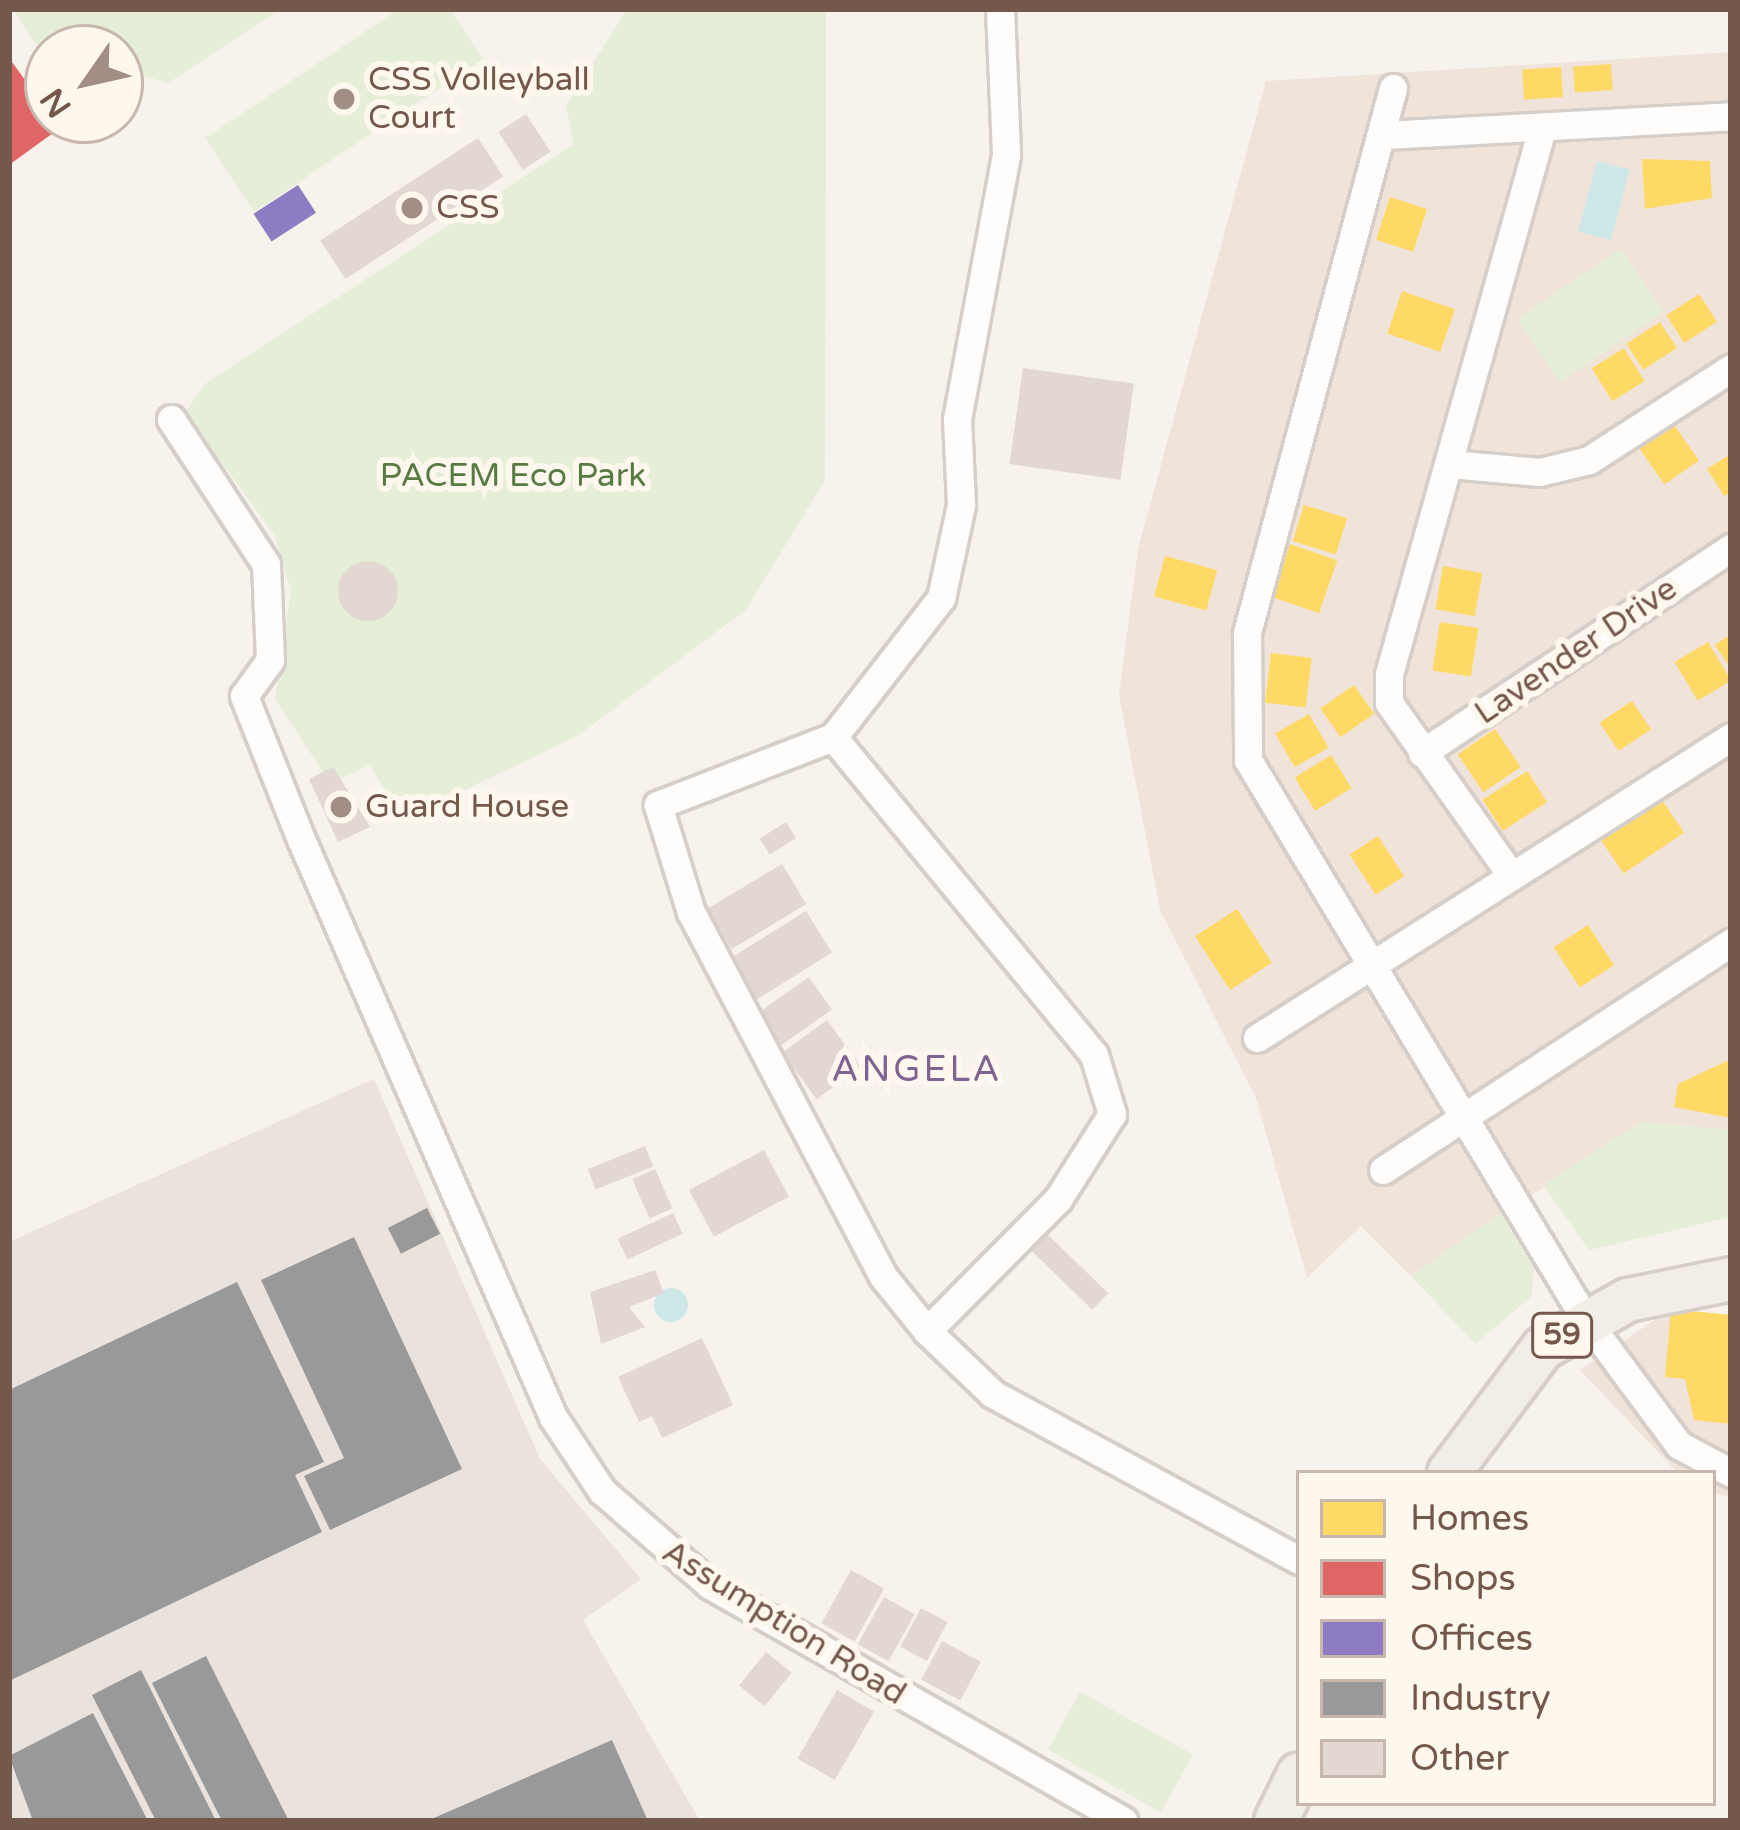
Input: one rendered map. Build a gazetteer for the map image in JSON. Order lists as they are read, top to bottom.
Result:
{
  "streets": {
    "main road": ["59"],
    "street": ["Lavender Drive", "Assumption Road"]
  },
  "districts": ["ANGELA"],
  "parks": ["PACEM Eco Park"],
  "places": ["CSS Volleyball Court", "CSS", "Guard House"],
  "legend": [
    "Homes",
    "Shops",
    "Offices",
    "Industry",
    "Other"
  ],
  "north": "bottom left"
}
